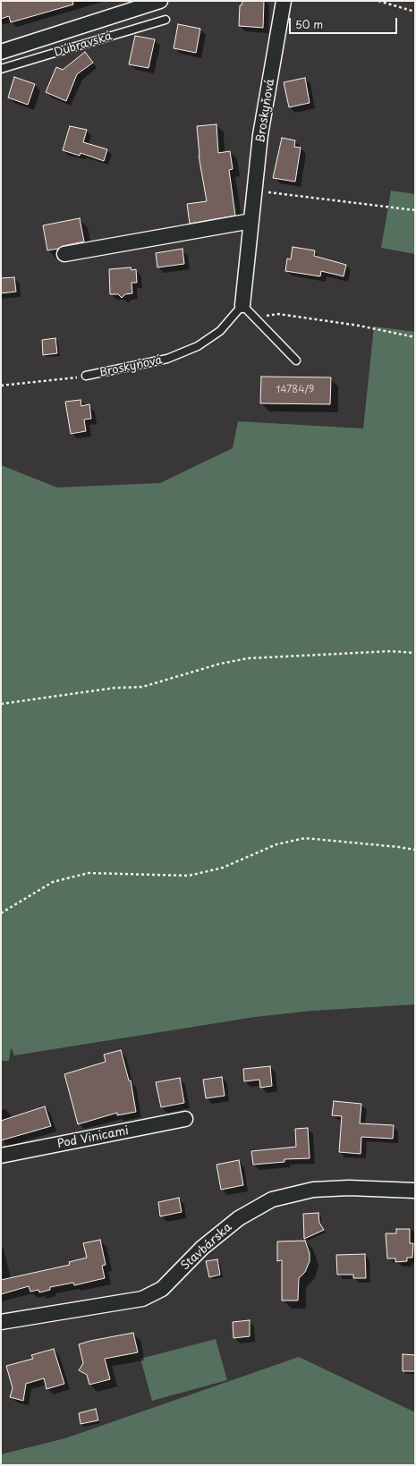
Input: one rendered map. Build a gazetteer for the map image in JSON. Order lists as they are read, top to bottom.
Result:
{
  "streets": {
    "street": [
      "Dúbravská",
      "Broskyňová",
      "Pod Vinicami",
      "Stavbárska"
    ]
  },
  "house_numbers": ["14784/9"],
  "scale_bar": "50 m"
}
